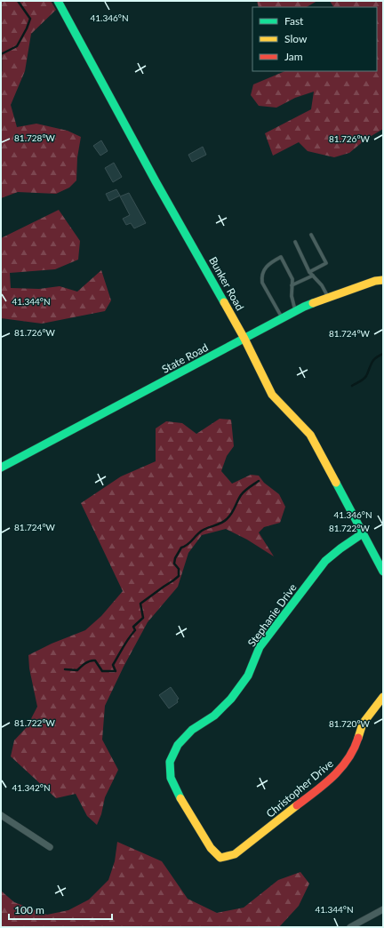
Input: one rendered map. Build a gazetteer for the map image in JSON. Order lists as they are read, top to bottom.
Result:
{
  "streets": {
    "street": [
      "Bunker Road",
      "State Road",
      "Stephanie Drive",
      "Christopher Drive"
    ]
  },
  "crossings": [
    ["Bunker Road", "State Road"],
    ["Bunker Road", "Stephanie Drive"],
    ["Stephanie Drive", "Christopher Drive"]
  ],
  "legend": ["Fast", "Slow", "Jam"],
  "scale_bar": "100 m",
  "coordinates": [
    "41.346°N",
    "81.728°W",
    "81.726°W",
    "41.344°N",
    "81.724°W",
    "81.722°W",
    "81.720°W",
    "41.342°N"
  ]
}
